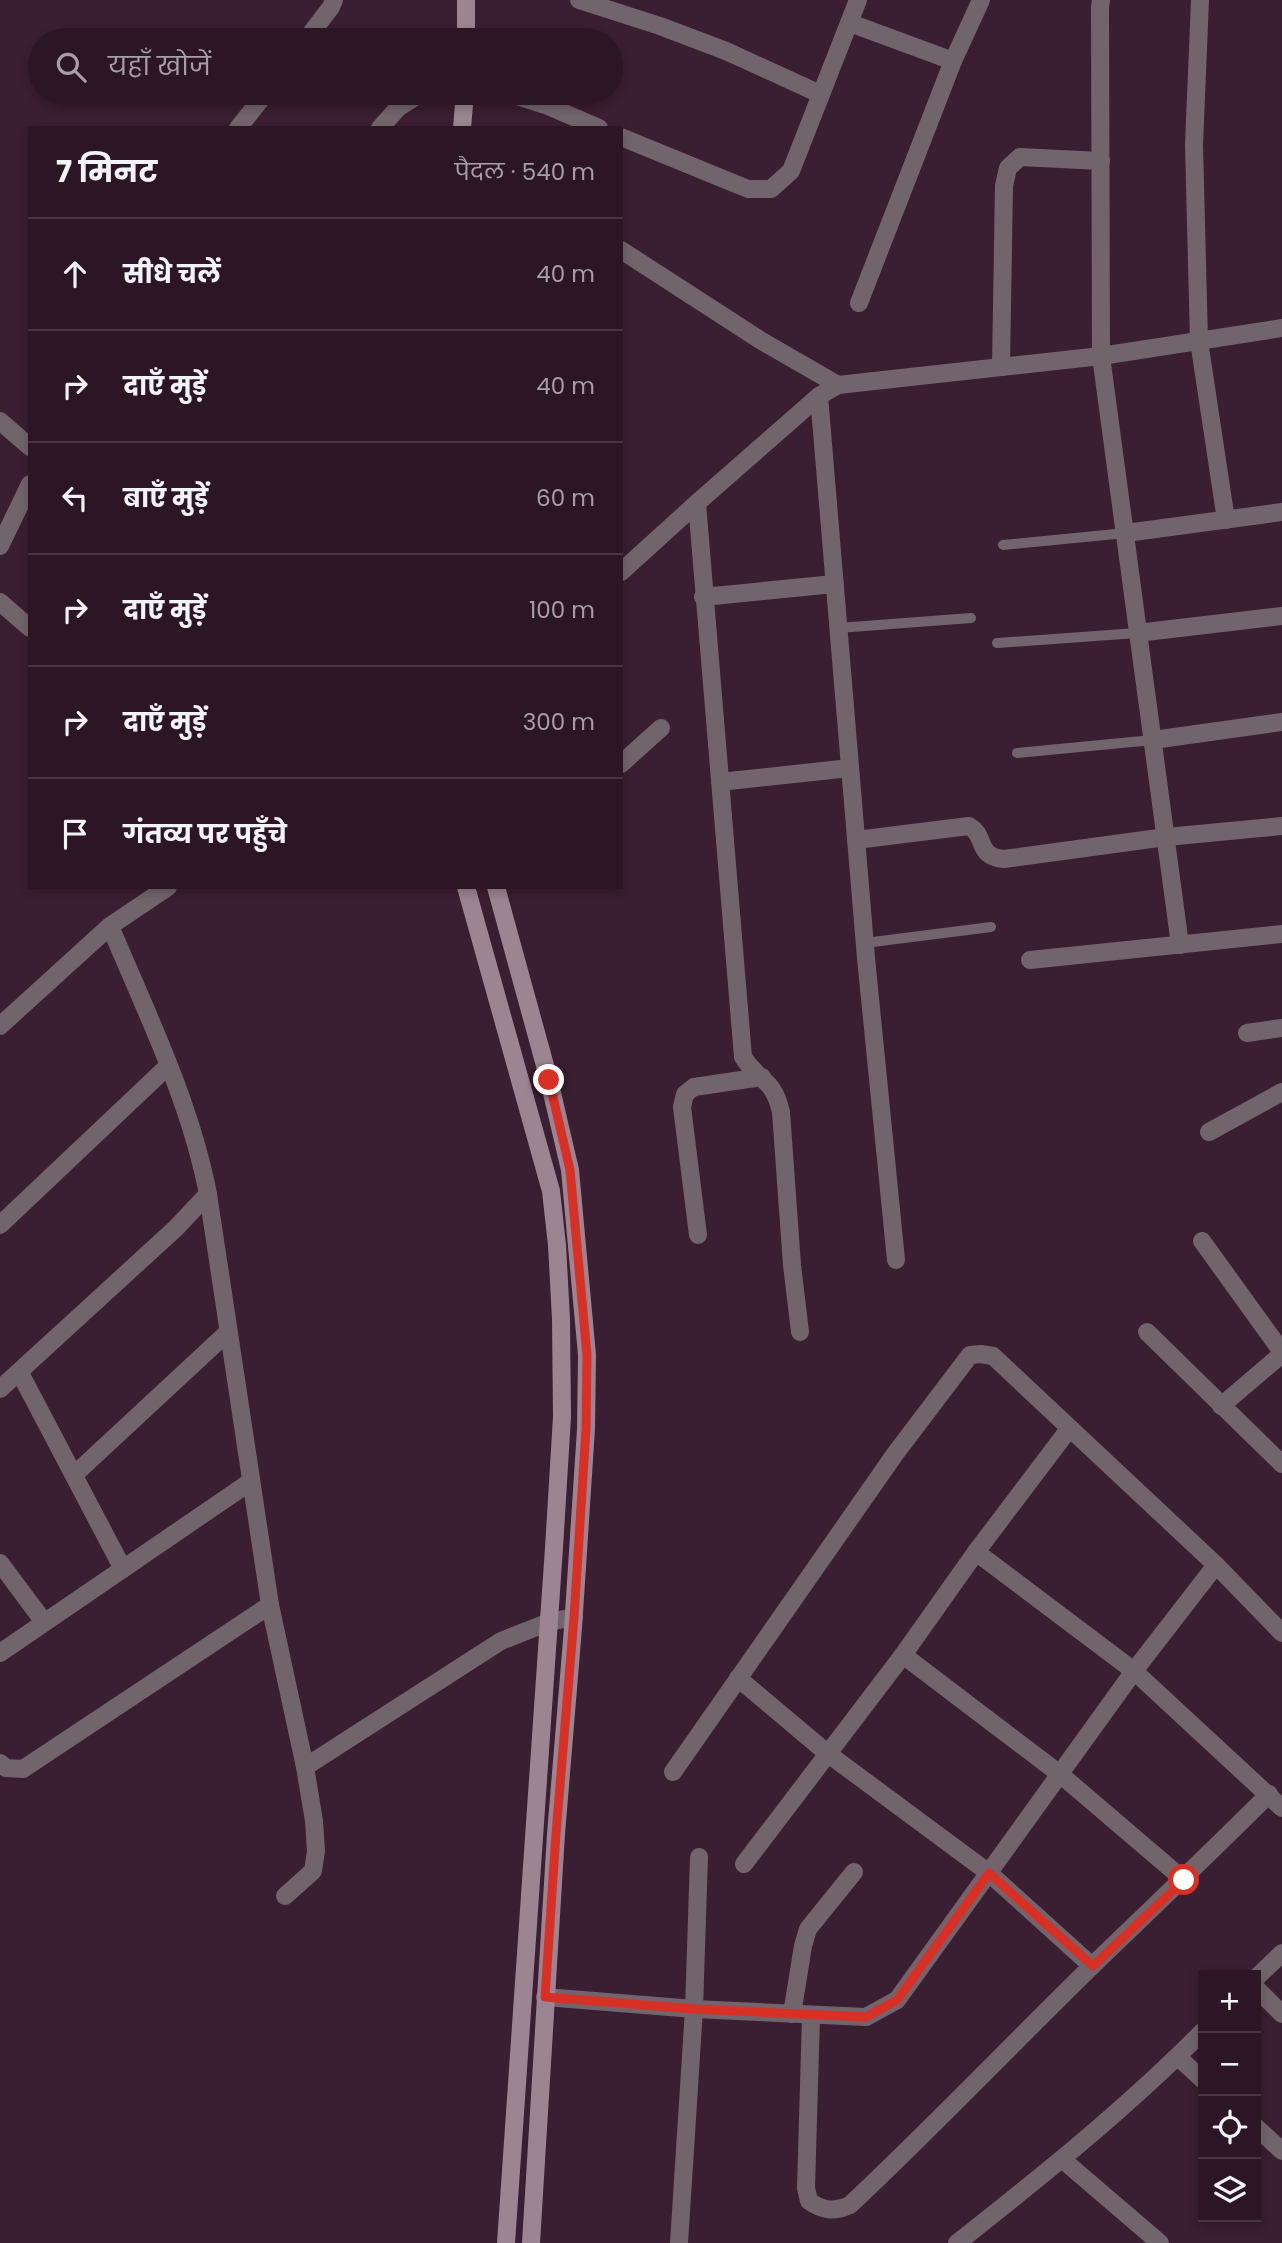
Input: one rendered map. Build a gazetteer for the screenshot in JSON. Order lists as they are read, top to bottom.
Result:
{
  "page": {
    "search": "यहाँ खोजें",
    "heading": ["7 मिनट", "पैदल · 540 m"],
    "list": [
      ["सीधे चलें", "40 m"],
      ["दाएँ मुड़ें", "40 m"],
      ["बाएँ मुड़ें", "60 m"],
      ["दाएँ मुड़ें", "100 m"],
      ["दाएँ मुड़ें", "300 m"],
      "गंतव्य पर पहुँचे"
    ],
    "map_buttons": ["+", "−"]
  }
}
